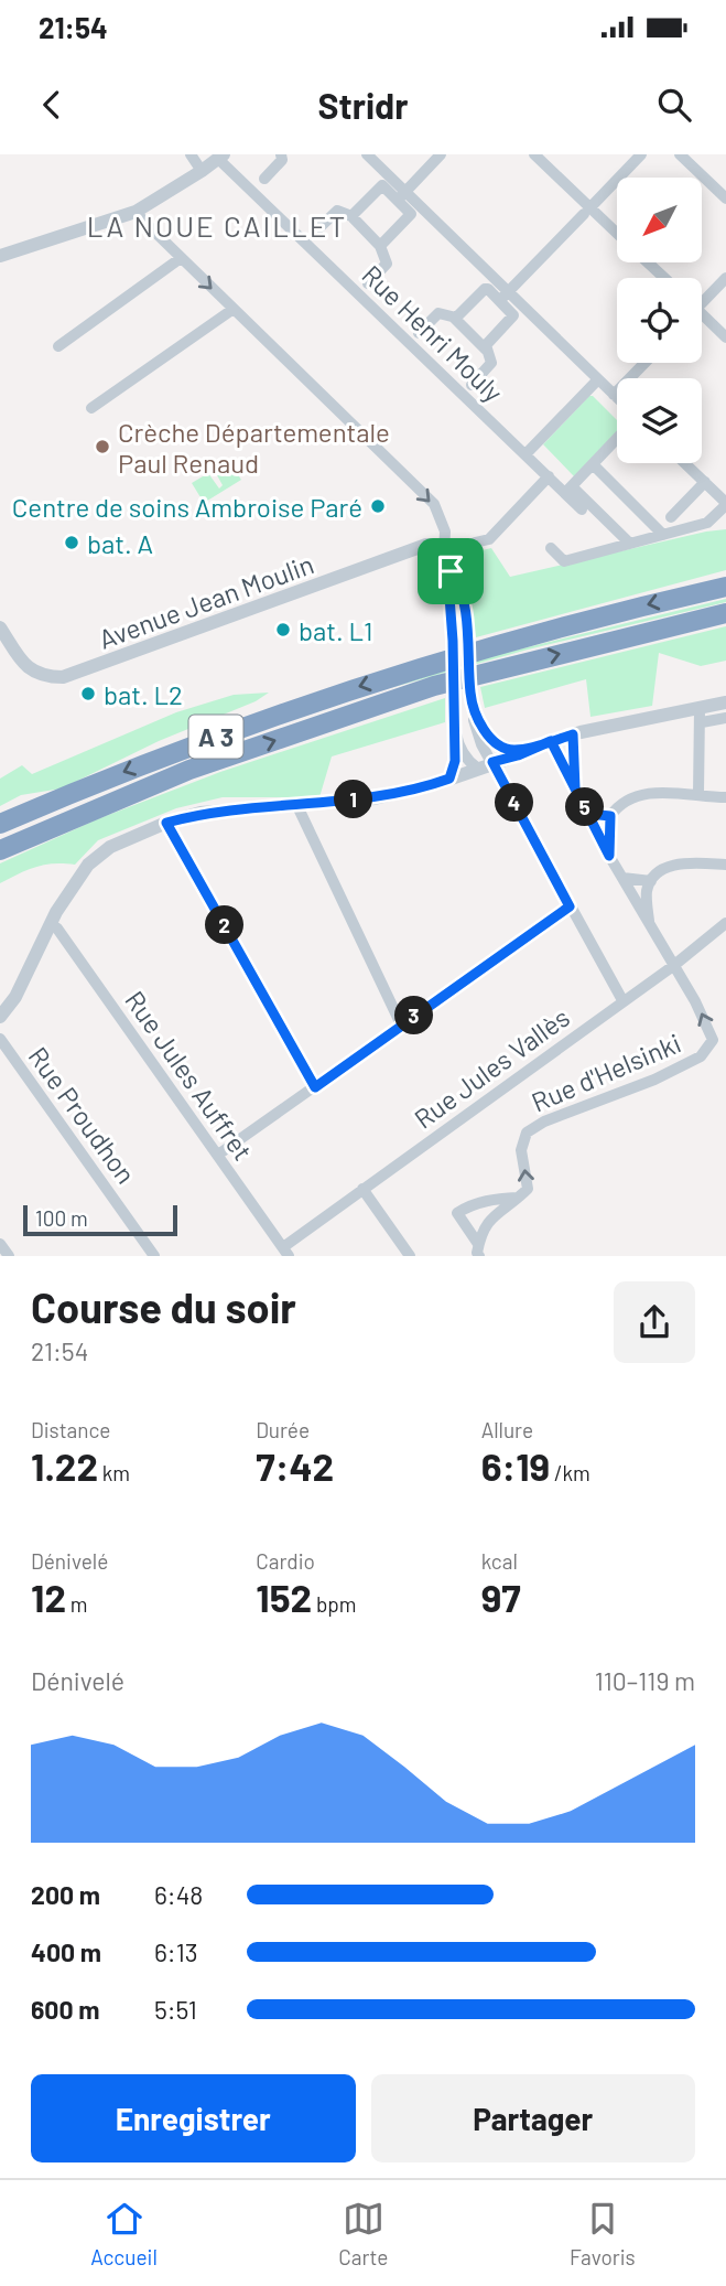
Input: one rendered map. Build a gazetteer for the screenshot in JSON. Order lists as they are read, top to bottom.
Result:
{
  "streets": {
    "highway": ["A 3"],
    "street": [
      "Rue Henri Mouly",
      "Avenue Jean Moulin",
      "Rue Jules Vallès",
      "Rue d'Helsinki",
      "Rue Jules Auffret",
      "Rue Proudhon"
    ]
  },
  "crossings": [
    ["Rue Jules Vallès", "Rue d'Helsinki"],
    ["Rue Jules Vallès", "Rue Jules Auffret"]
  ],
  "districts": ["LA NOUE CAILLET"],
  "places": [
    "Crèche Départementale Paul Renaud",
    "Centre de soins Ambroise Paré",
    "bat. A",
    "bat. L1",
    "bat. L2"
  ],
  "scale_bar": "100 m",
  "north": "bottom left",
  "page": {
    "status": "21:54",
    "header": "Stridr",
    "pins": [
      "1",
      "4",
      "5",
      "2",
      "3"
    ],
    "scale": "100 m",
    "heading": ["Course du soir", "21:54"],
    "stats": [
      ["Distance", "1.22 km"],
      ["Durée", "7:42"],
      ["Allure", "6:19 /km"],
      ["Dénivelé", "12 m"],
      ["Cardio", "152 bpm"],
      ["kcal", "97"]
    ],
    "chart": ["Dénivelé", "110–119 m"],
    "list": [
      {
        "name": "200 m",
        "note": "6:48"
      },
      {
        "name": "400 m",
        "note": "6:13"
      },
      {
        "name": "600 m",
        "note": "5:51"
      }
    ],
    "buttons": ["Enregistrer", "Partager"],
    "tabs": ["Accueil", "Carte", "Favoris"]
  }
}
